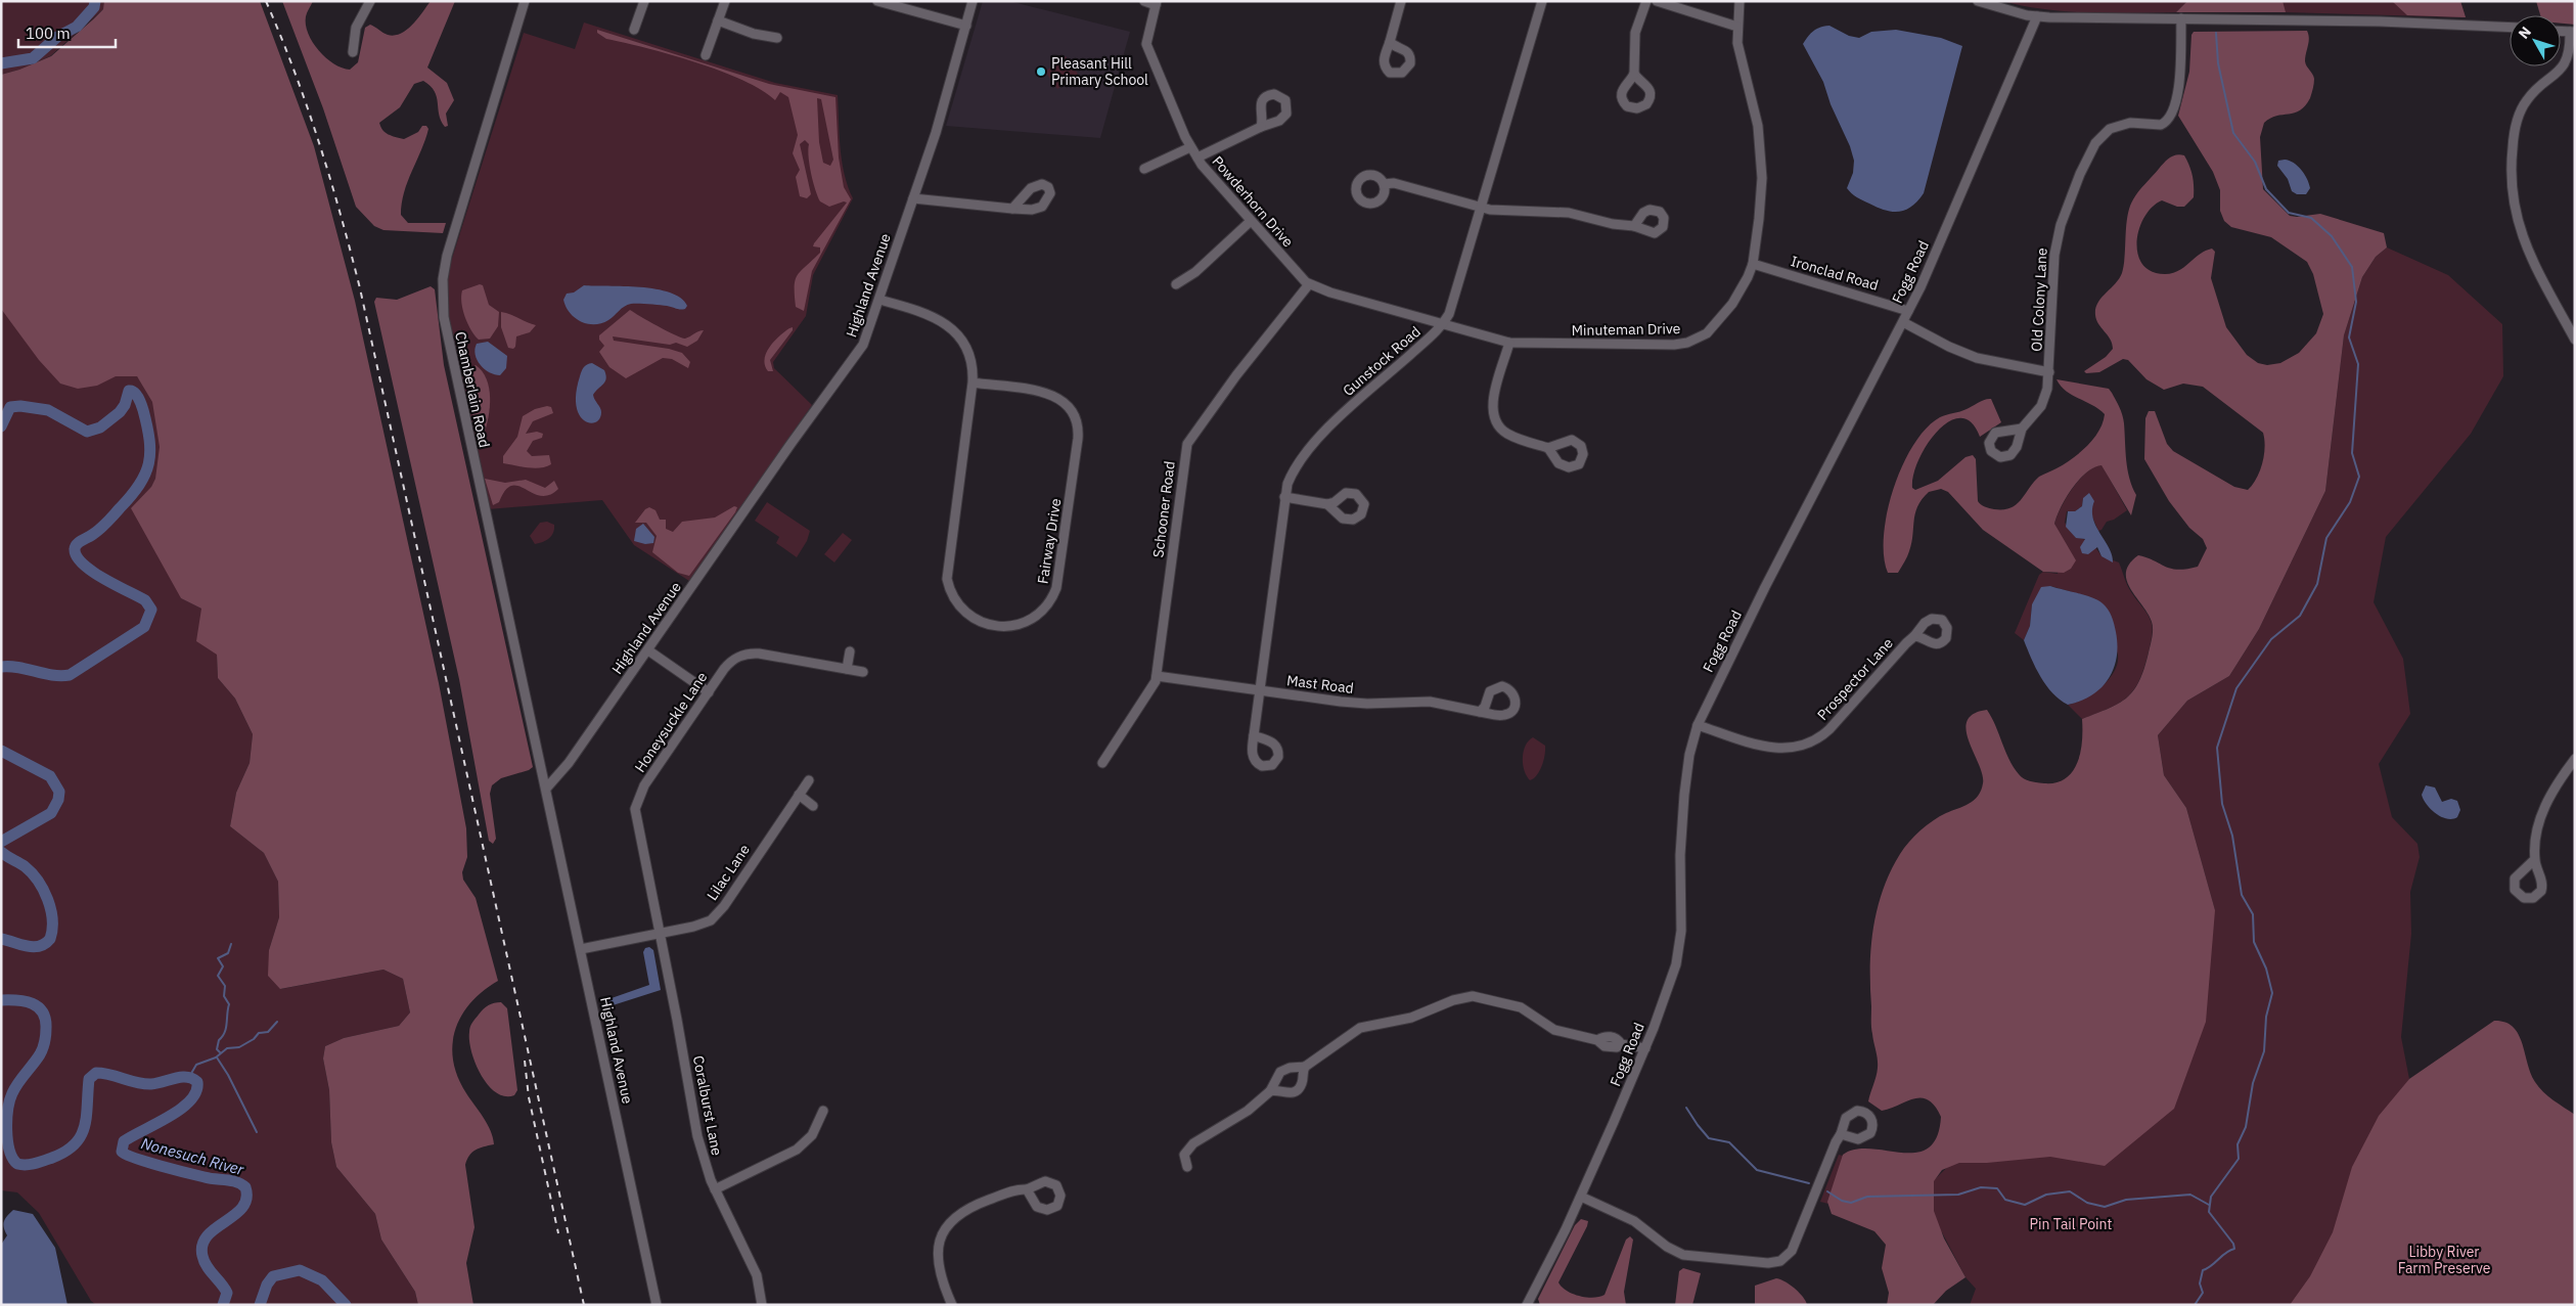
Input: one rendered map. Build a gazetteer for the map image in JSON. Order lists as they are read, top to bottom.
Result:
{
  "streets": {
    "street": [
      "Powderhorn Drive",
      "Fogg Road",
      "Ironclad Road",
      "Highland Avenue",
      "Old Colony Lane",
      "Minuteman Drive",
      "Gunstock Road",
      "Chamberlain Road",
      "Schooner Road",
      "Fairway Drive",
      "Prospector Lane",
      "Mast Road",
      "Honeysuckle Lane",
      "Lilac Lane",
      "Coralburst Lane"
    ]
  },
  "crossings": [
    ["Powderhorn Drive", "Schooner Road"],
    ["Fogg Road", "Ironclad Road"],
    ["Fogg Road", "Prospector Lane"],
    ["Ironclad Road", "Minuteman Drive"],
    ["Highland Avenue", "Chamberlain Road"],
    ["Highland Avenue", "Fairway Drive"],
    ["Highland Avenue", "Lilac Lane"],
    ["Minuteman Drive", "Gunstock Road"],
    ["Gunstock Road", "Mast Road"],
    ["Schooner Road", "Mast Road"],
    ["Honeysuckle Lane", "Lilac Lane"],
    ["Honeysuckle Lane", "Coralburst Lane"],
    ["Lilac Lane", "Coralburst Lane"]
  ],
  "water": ["Nonesuch River"],
  "parks": ["Pin Tail Point", "Libby River Farm Preserve"],
  "places": ["Pleasant Hill Primary School"],
  "scale_bar": "100 m",
  "north": "top left"
}
